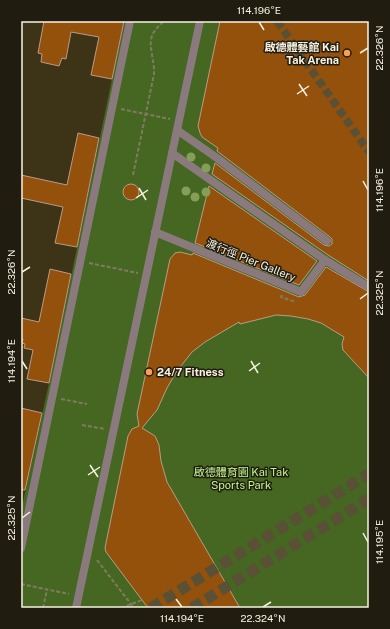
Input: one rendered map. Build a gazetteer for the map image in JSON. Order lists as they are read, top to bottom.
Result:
{
  "streets": {
    "street": ["渡行徑 Pier Gallery"]
  },
  "parks": ["啟德體育園 Kai Tak Sports Park"],
  "places": ["啟德體藝館 Kai Tak Arena", "24/7 Fitness"],
  "coordinates": [
    "114.196°E",
    "22.326°N",
    "22.325°N",
    "114.194°E",
    "114.195°E",
    "22.324°N"
  ]
}
